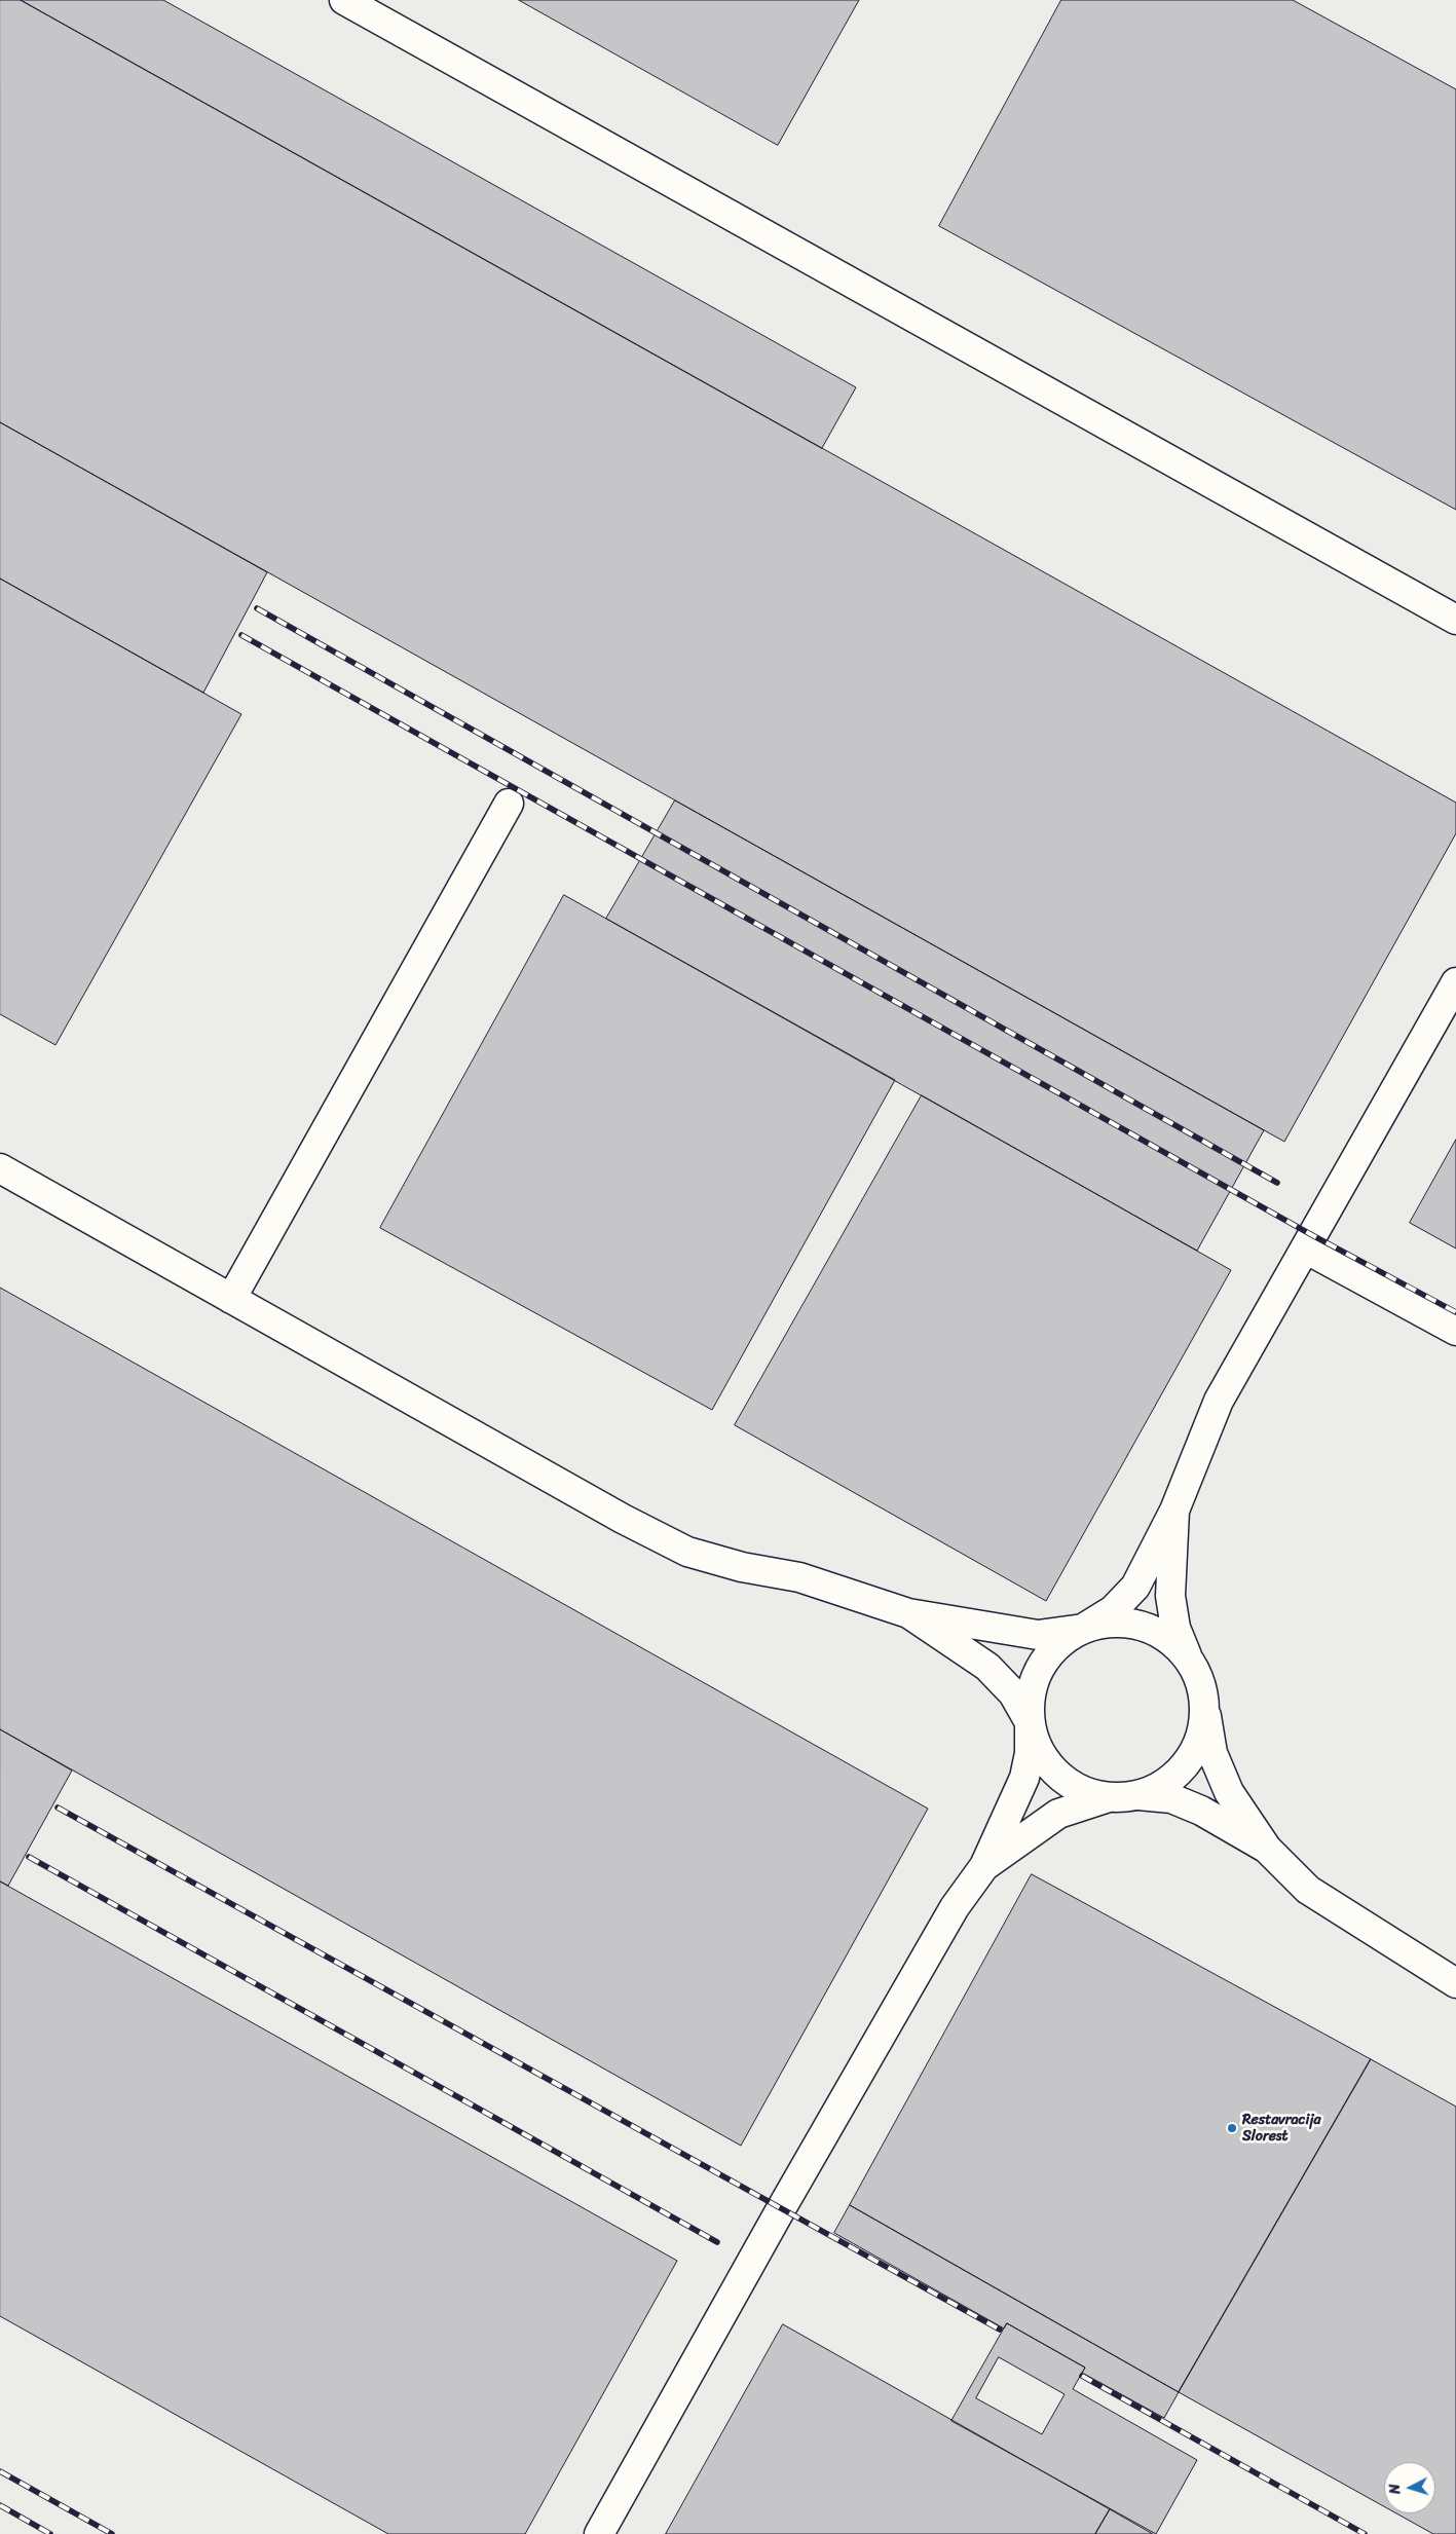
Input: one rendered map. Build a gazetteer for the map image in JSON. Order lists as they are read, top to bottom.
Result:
{
  "places": ["Restavracija Slorest"],
  "north": "left"
}
